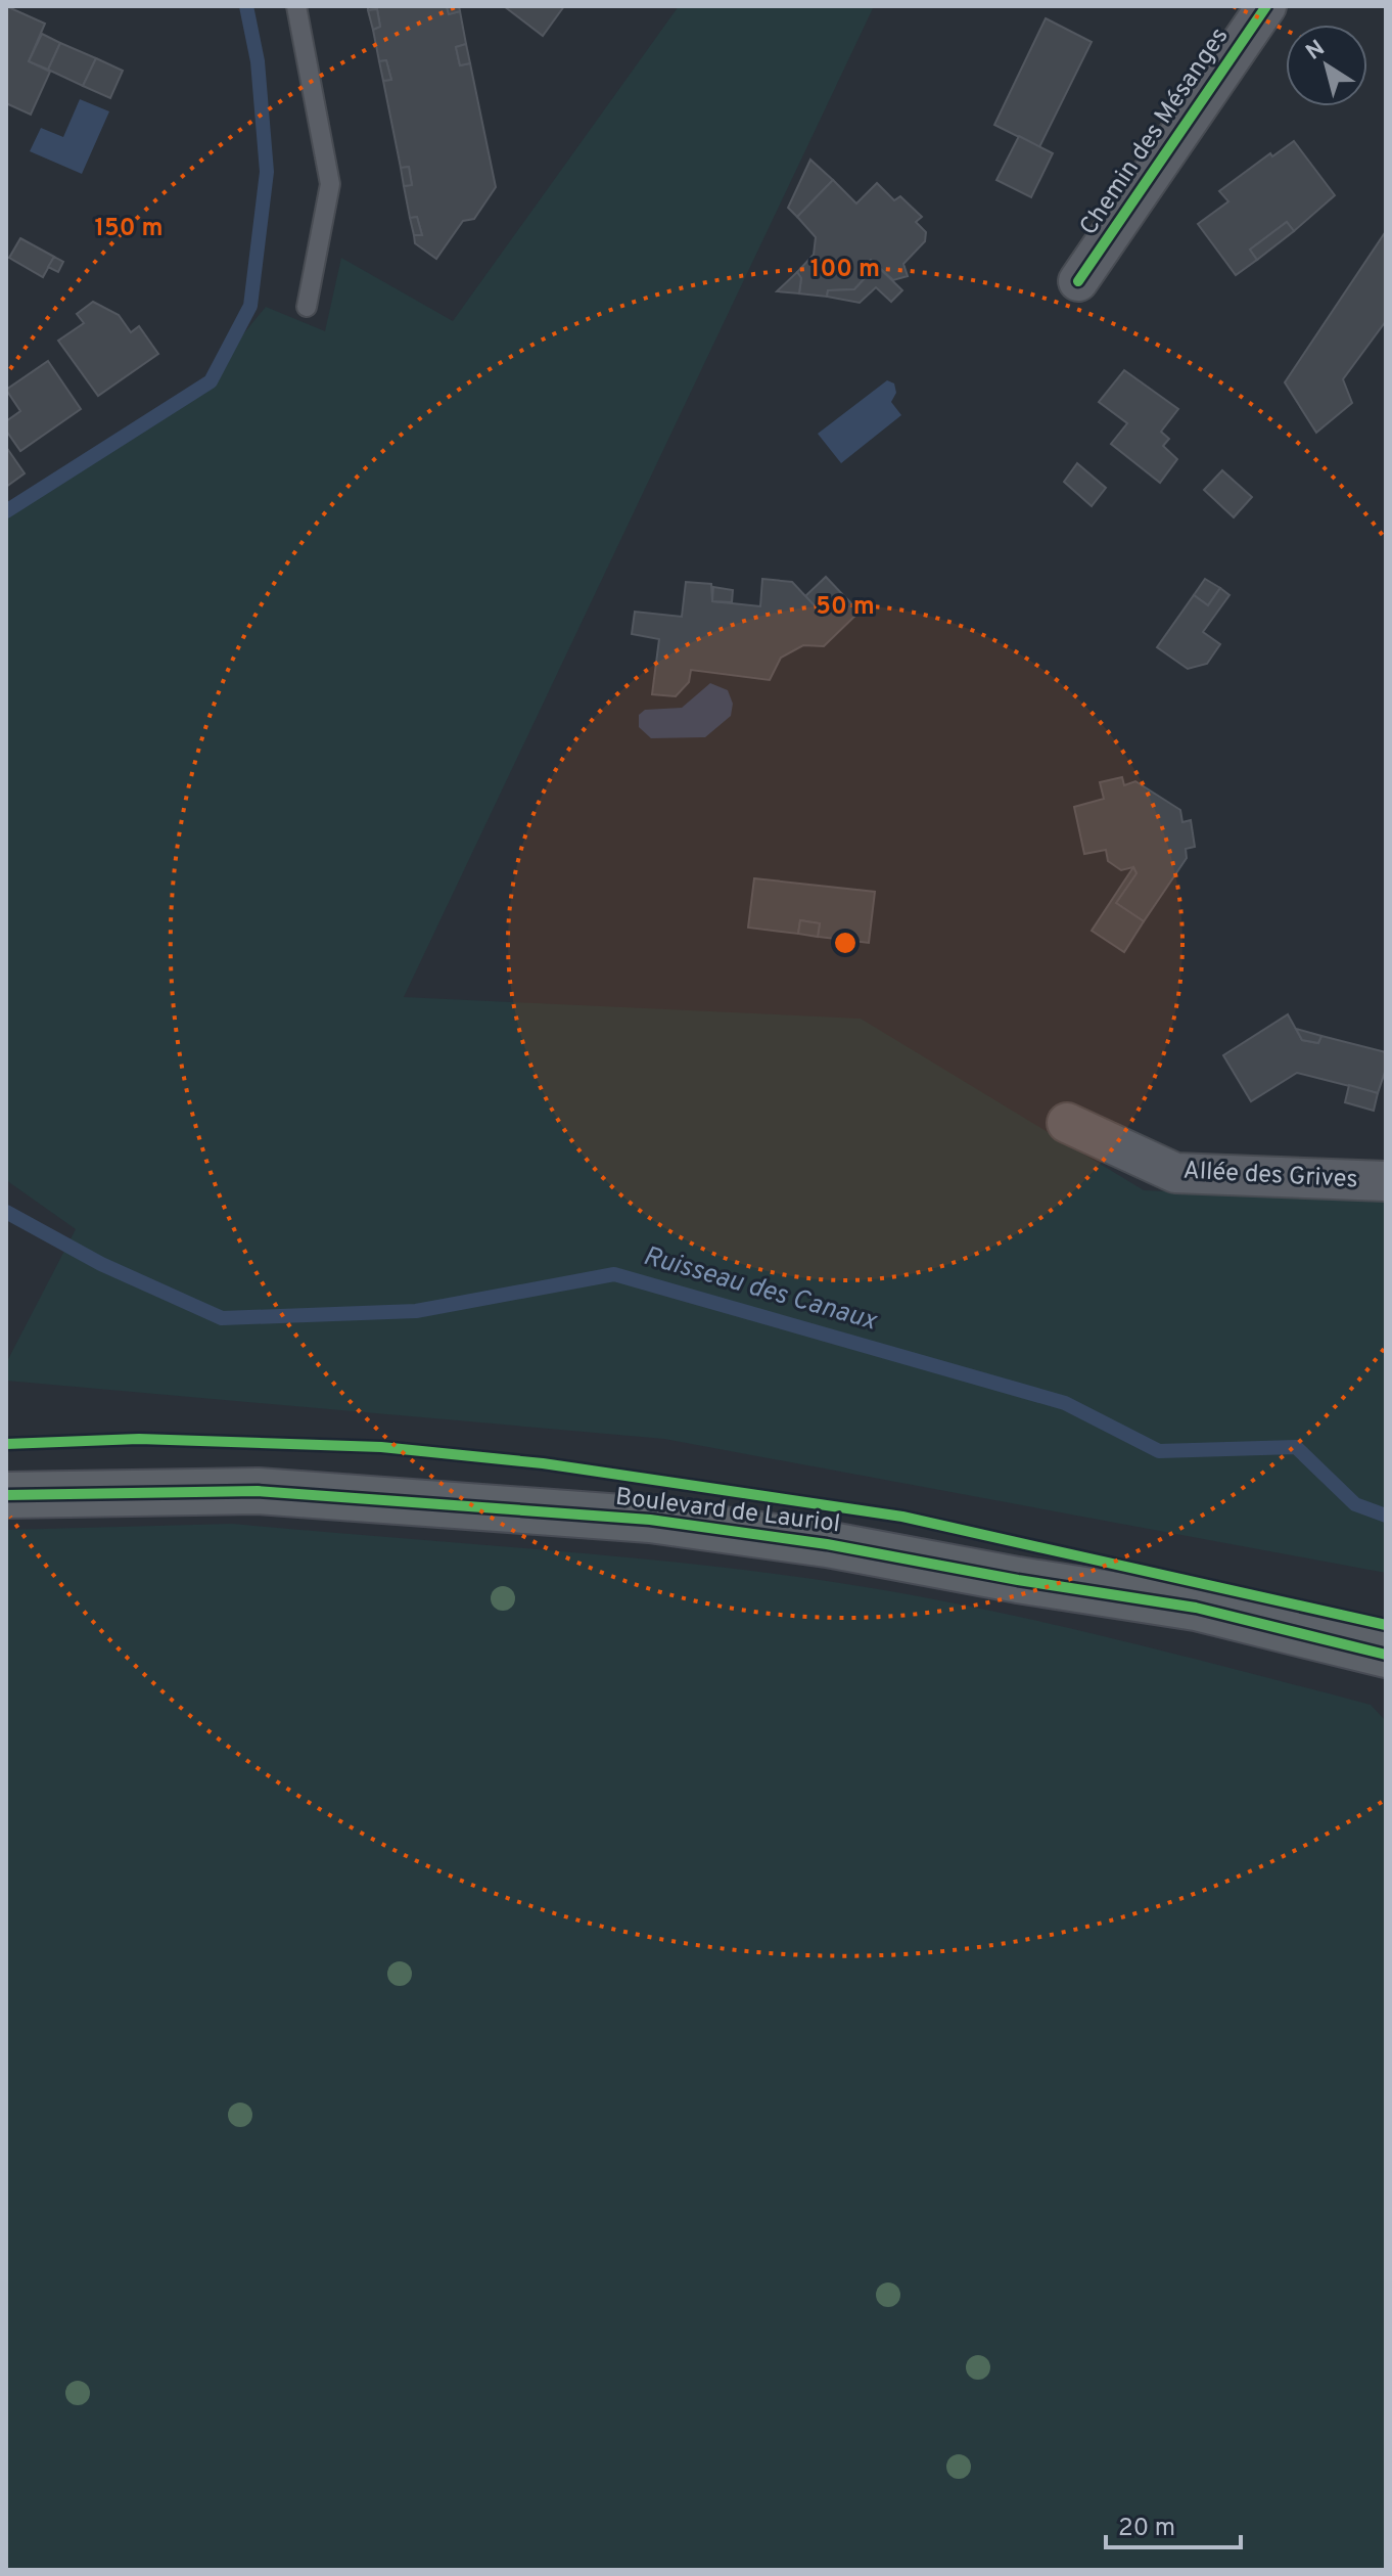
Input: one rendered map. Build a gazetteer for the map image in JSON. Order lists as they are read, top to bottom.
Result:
{
  "streets": {
    "main road": ["Boulevard de Lauriol"],
    "street": ["Chemin des Mésanges", "Allée des Grives"]
  },
  "water": ["Ruisseau des Canaux"],
  "scale_bar": "20 m",
  "north": "top left",
  "rings": ["150 m", "100 m", "50 m"]
}
